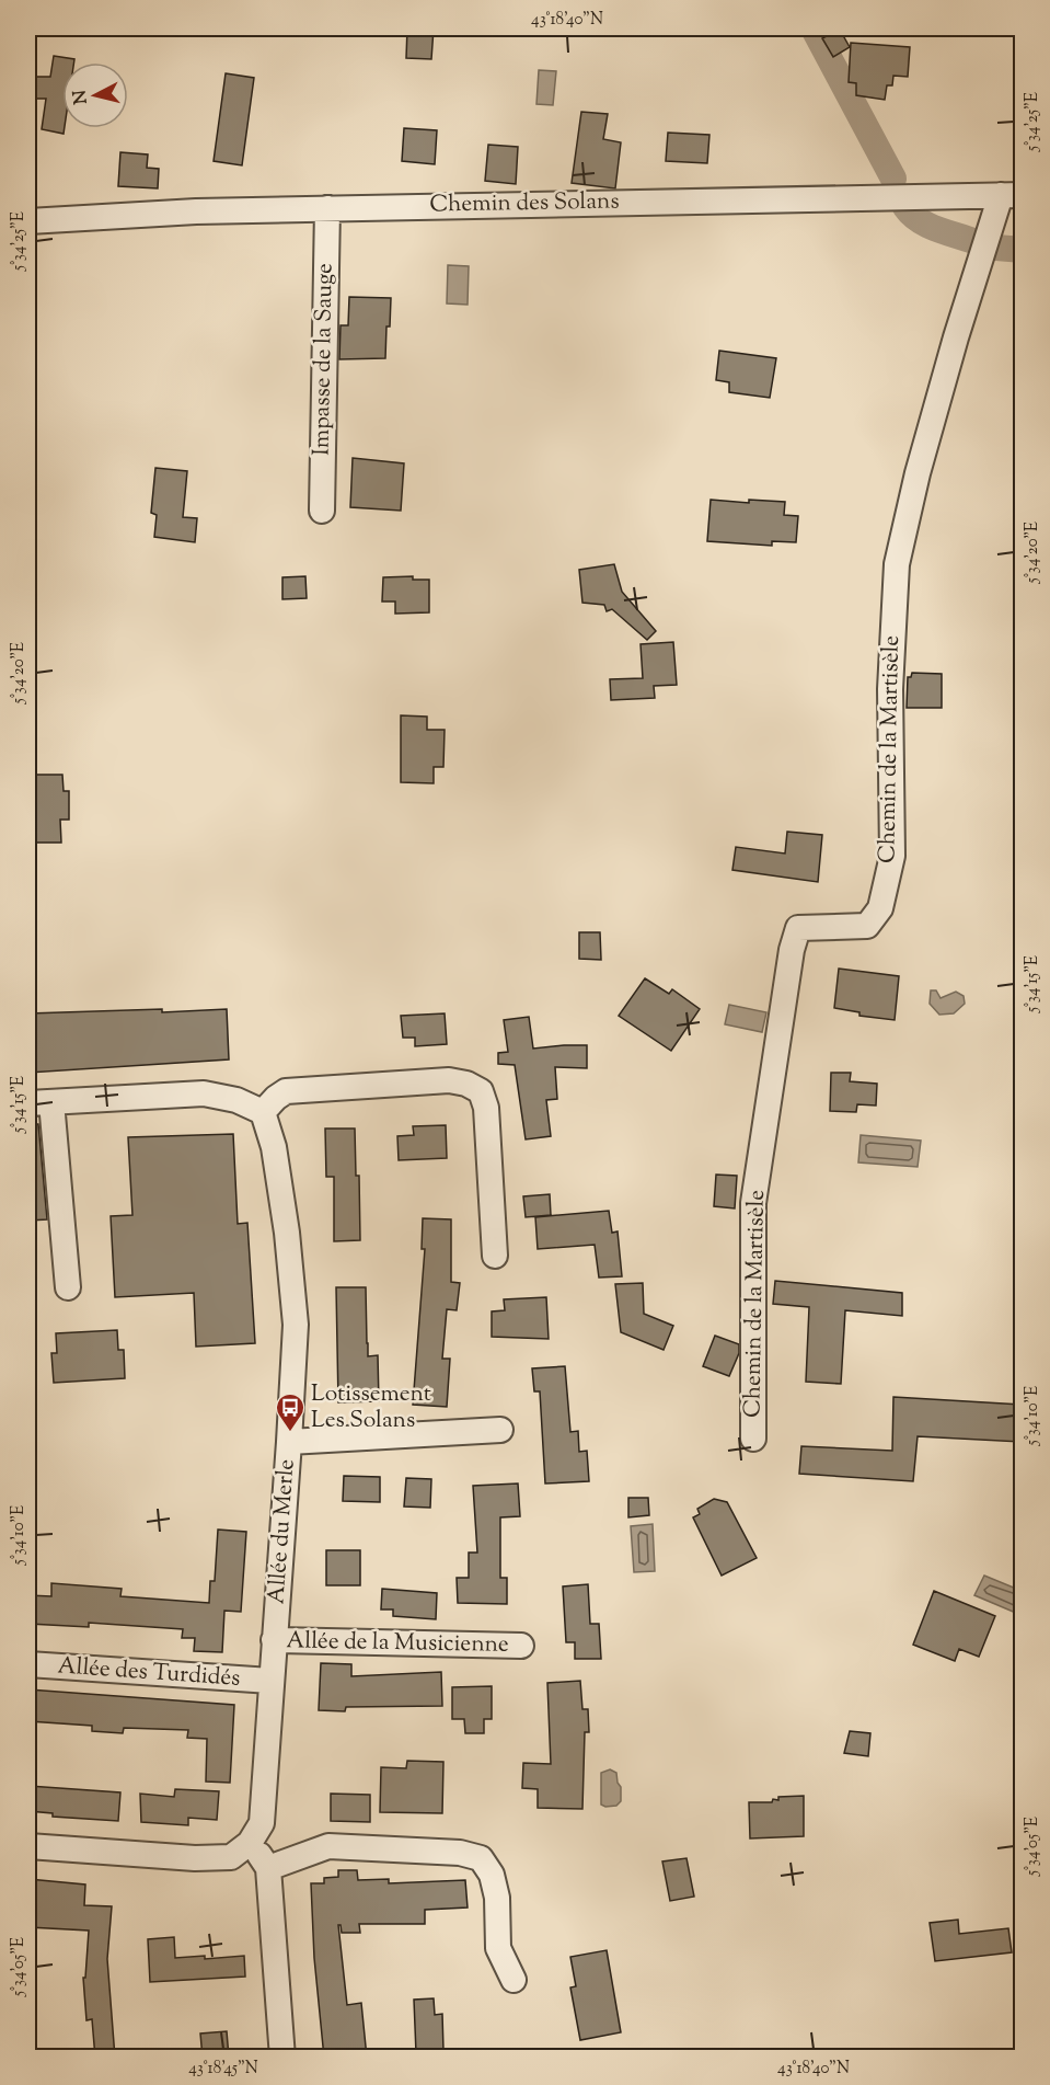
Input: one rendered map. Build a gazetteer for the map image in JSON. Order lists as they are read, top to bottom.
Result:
{
  "streets": {
    "street": [
      "Chemin des Solans",
      "Impasse de la Sauge",
      "Chemin de la Martisèle",
      "Allée du Merle",
      "Allée de la Musicienne",
      "Allée des Turdidés"
    ]
  },
  "crossings": [
    ["Chemin des Solans", "Impasse de la Sauge"],
    ["Chemin des Solans", "Chemin de la Martisèle"],
    ["Allée du Merle", "Allée de la Musicienne"],
    ["Allée du Merle", "Allée des Turdidés"]
  ],
  "places": {
    "bus stop": ["Lotissement Les Solans"]
  },
  "north": "left",
  "coordinates": [
    "43°18'40\"N",
    "5°34'25\"E",
    "5°34'20\"E",
    "5°34'15\"E",
    "5°34'10\"E",
    "5°34'05\"E",
    "43°18'45\"N"
  ]
}
